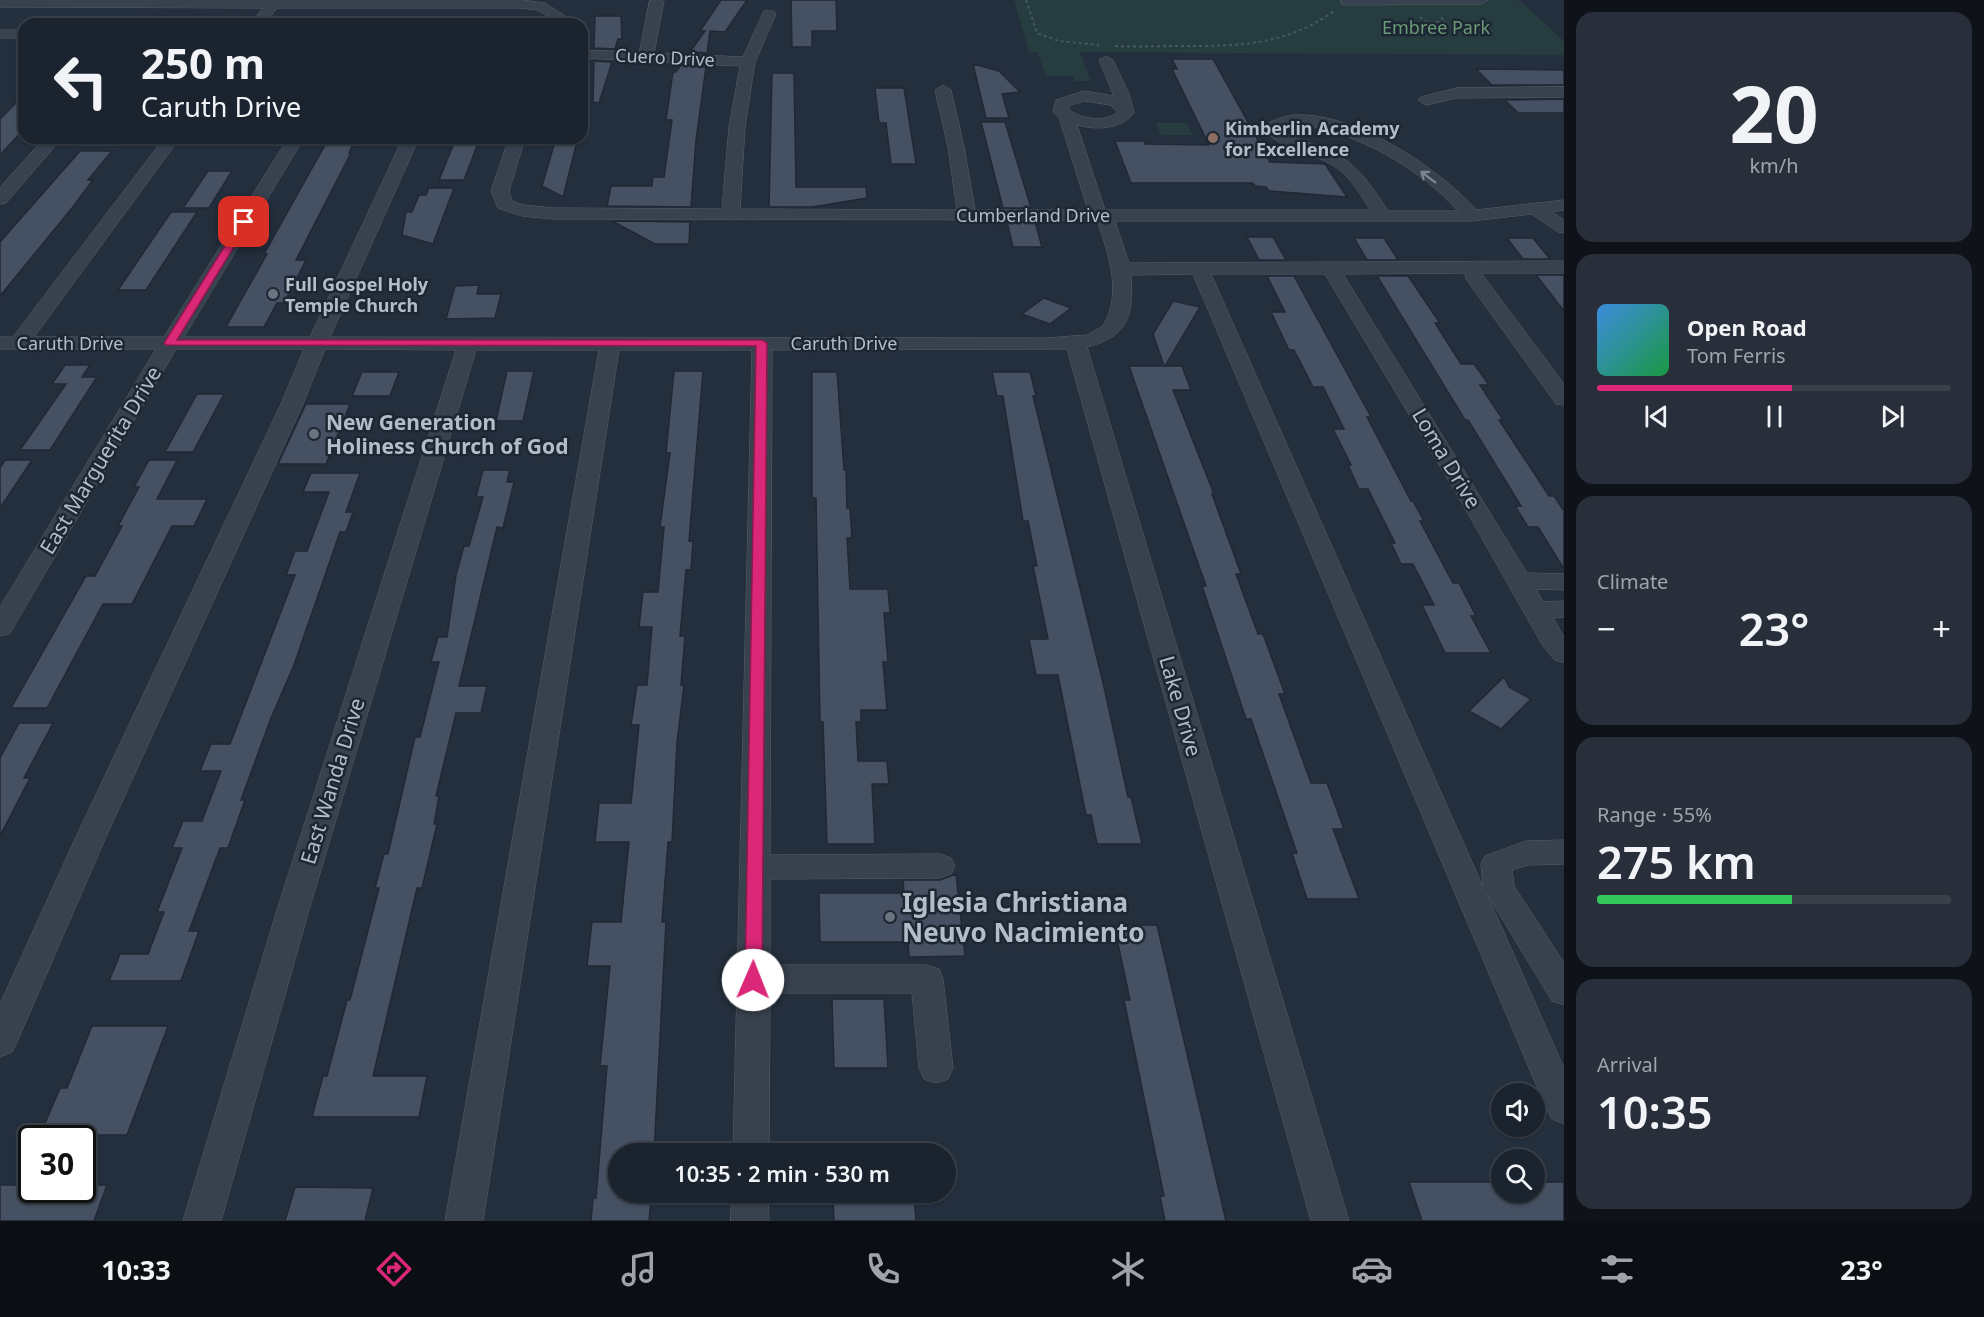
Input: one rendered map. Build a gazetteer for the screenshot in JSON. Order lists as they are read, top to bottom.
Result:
{
  "streets": {
    "street": [
      "Cuero Drive",
      "Cumberland Drive",
      "Caruth Drive",
      "Loma Drive",
      "East Marguerita Drive",
      "Lake Drive",
      "East Wanda Drive"
    ]
  },
  "crossings": [
    ["Caruth Drive", "East Marguerita Drive"],
    ["Caruth Drive", "Lake Drive"],
    ["Caruth Drive", "East Wanda Drive"]
  ],
  "parks": ["Embree Park"],
  "places": [
    "Kimberlin Academy for Excellence",
    "Full Gospel Holy Temple Church",
    "New Generation Holiness Church of God",
    "Iglesia Christiana Neuvo Nacimiento"
  ],
  "page": {
    "tile": [
      ["20", "km/h"],
      "Climate",
      ["Range · 55%", "275 km"],
      ["Arrival", "10:35"]
    ],
    "turn": ["250 m", "Caruth Drive"],
    "song": ["Open Road", "Tom Ferris"],
    "heat": ["−", "23°", "+"],
    "limit": "30",
    "trip": "10:35 · 2 min · 530 m",
    "tabs": ["10:33", "23°"]
  }
}
